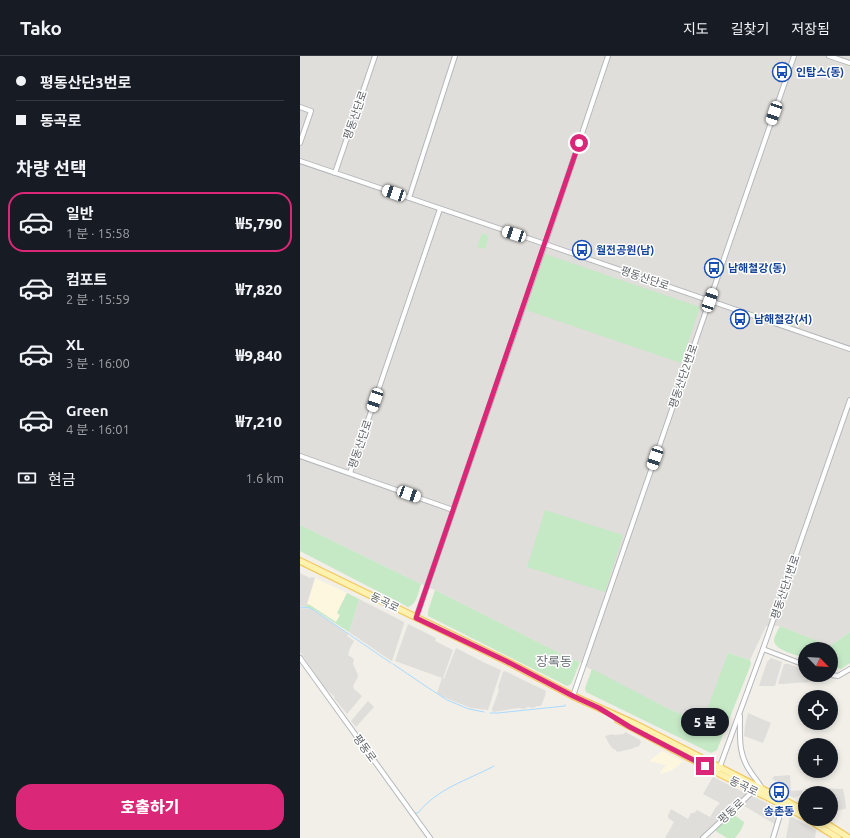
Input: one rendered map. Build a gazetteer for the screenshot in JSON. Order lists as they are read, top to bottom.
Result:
{
  "streets": {
    "main road": ["동곡로"],
    "street": [
      "평동산단로",
      "평동산단2번로",
      "평동산단1번로",
      "평동로"
    ]
  },
  "crossings": [
    ["평동산단로", "평동산단2번로"],
    ["평동산단2번로", "동곡로"],
    ["평동산단1번로", "동곡로"],
    ["동곡로", "평동로"]
  ],
  "districts": ["장록동"],
  "places": {
    "bus stop": [
      "인탑스(동)",
      "월전공원(남)",
      "남해철강(동)",
      "남해철강(서)",
      "송촌동"
    ]
  },
  "north": "bottom right",
  "page": {
    "header": "Tako",
    "nav": ["지도", "길찾기", "저장됨"],
    "banner": ["평동산단3번로", "동곡로"],
    "heading": "차량 선택",
    "list": [
      {
        "name": "일반",
        "note": "1 분 · 15:58",
        "value": "₩5,790"
      },
      {
        "name": "컴포트",
        "note": "2 분 · 15:59",
        "value": "₩7,820"
      },
      {
        "name": "XL",
        "note": "3 분 · 16:00",
        "value": "₩9,840"
      },
      {
        "name": "Green",
        "note": "4 분 · 16:01",
        "value": "₩7,210"
      }
    ],
    "pay": ["현금", "1.6 km"],
    "map_buttons": ["+", "−"],
    "bubble": "5 분",
    "buttons": "호출하기"
  }
}
